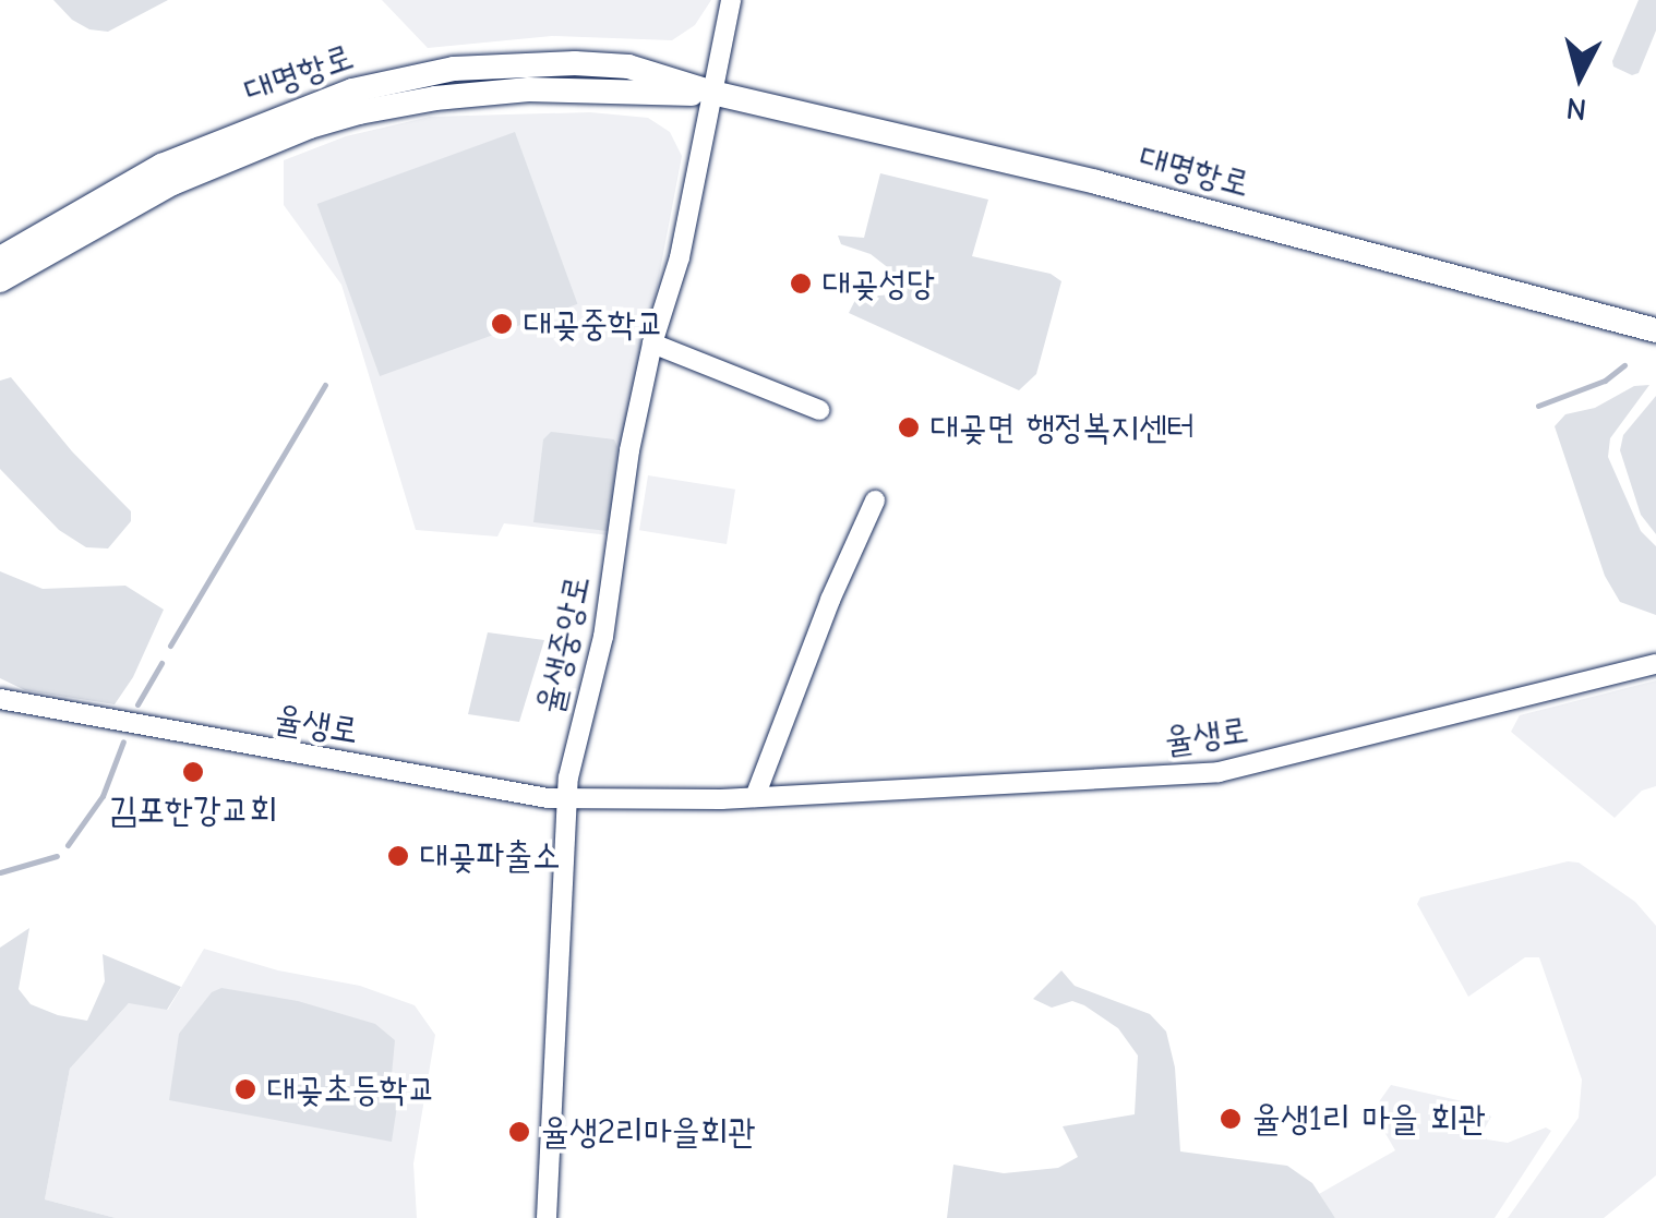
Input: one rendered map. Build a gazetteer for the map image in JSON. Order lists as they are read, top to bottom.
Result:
{
  "streets": {
    "main road": ["대명항로"],
    "street": ["율생중앙로", "율생로"]
  },
  "crossings": [
    ["대명항로", "율생중앙로"],
    ["율생중앙로", "율생로"]
  ],
  "places": [
    "대곶성당",
    "대곶중학교",
    "대곶면 행정복지센터",
    "김포한강교회",
    "대곶파출소",
    "대곶초등학교",
    "율생1리 마을 회관",
    "율생2리마을회관"
  ],
  "north": "bottom"
}
